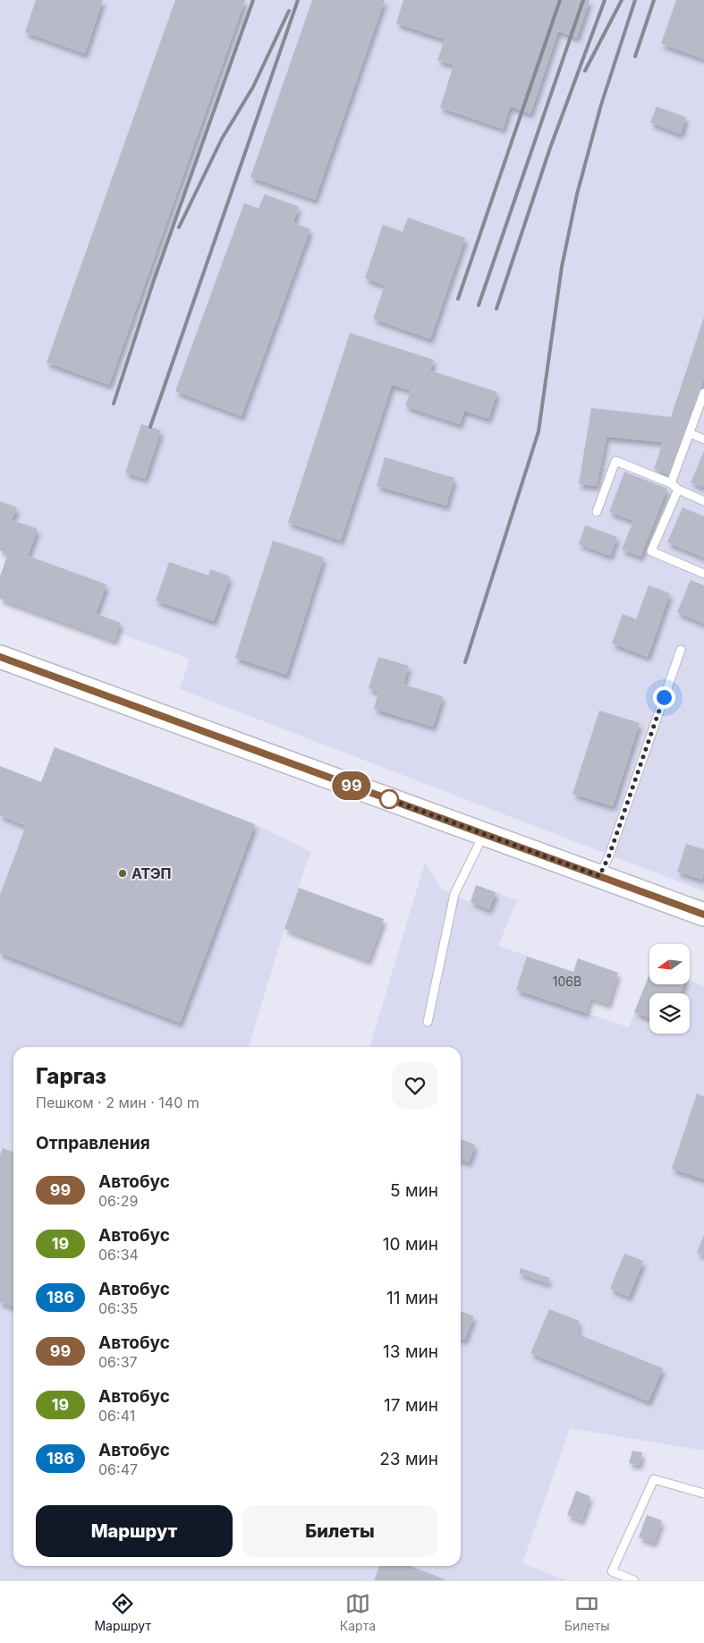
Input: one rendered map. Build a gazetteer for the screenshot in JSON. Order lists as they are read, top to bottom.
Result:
{
  "places": ["АТЭП"],
  "lines": ["bus line 99"],
  "house_numbers": ["106В"],
  "north": "left",
  "page": {
    "on_map": "99",
    "heading": [
      ["Гаргаз", "Пешком · 2 мин · 140 m"],
      "Отправления"
    ],
    "list": [
      {
        "mark": "99",
        "name": "Автобус",
        "note": "06:29",
        "value": "5 мин"
      },
      {
        "mark": "19",
        "name": "Автобус",
        "note": "06:34",
        "value": "10 мин"
      },
      {
        "mark": "186",
        "name": "Автобус",
        "note": "06:35",
        "value": "11 мин"
      },
      {
        "mark": "99",
        "name": "Автобус",
        "note": "06:37",
        "value": "13 мин"
      },
      {
        "mark": "19",
        "name": "Автобус",
        "note": "06:41",
        "value": "17 мин"
      },
      {
        "mark": "186",
        "name": "Автобус",
        "note": "06:47",
        "value": "23 мин"
      }
    ],
    "buttons": ["Маршрут", "Билеты"],
    "tabs": ["Маршрут", "Карта", "Билеты"]
  }
}
